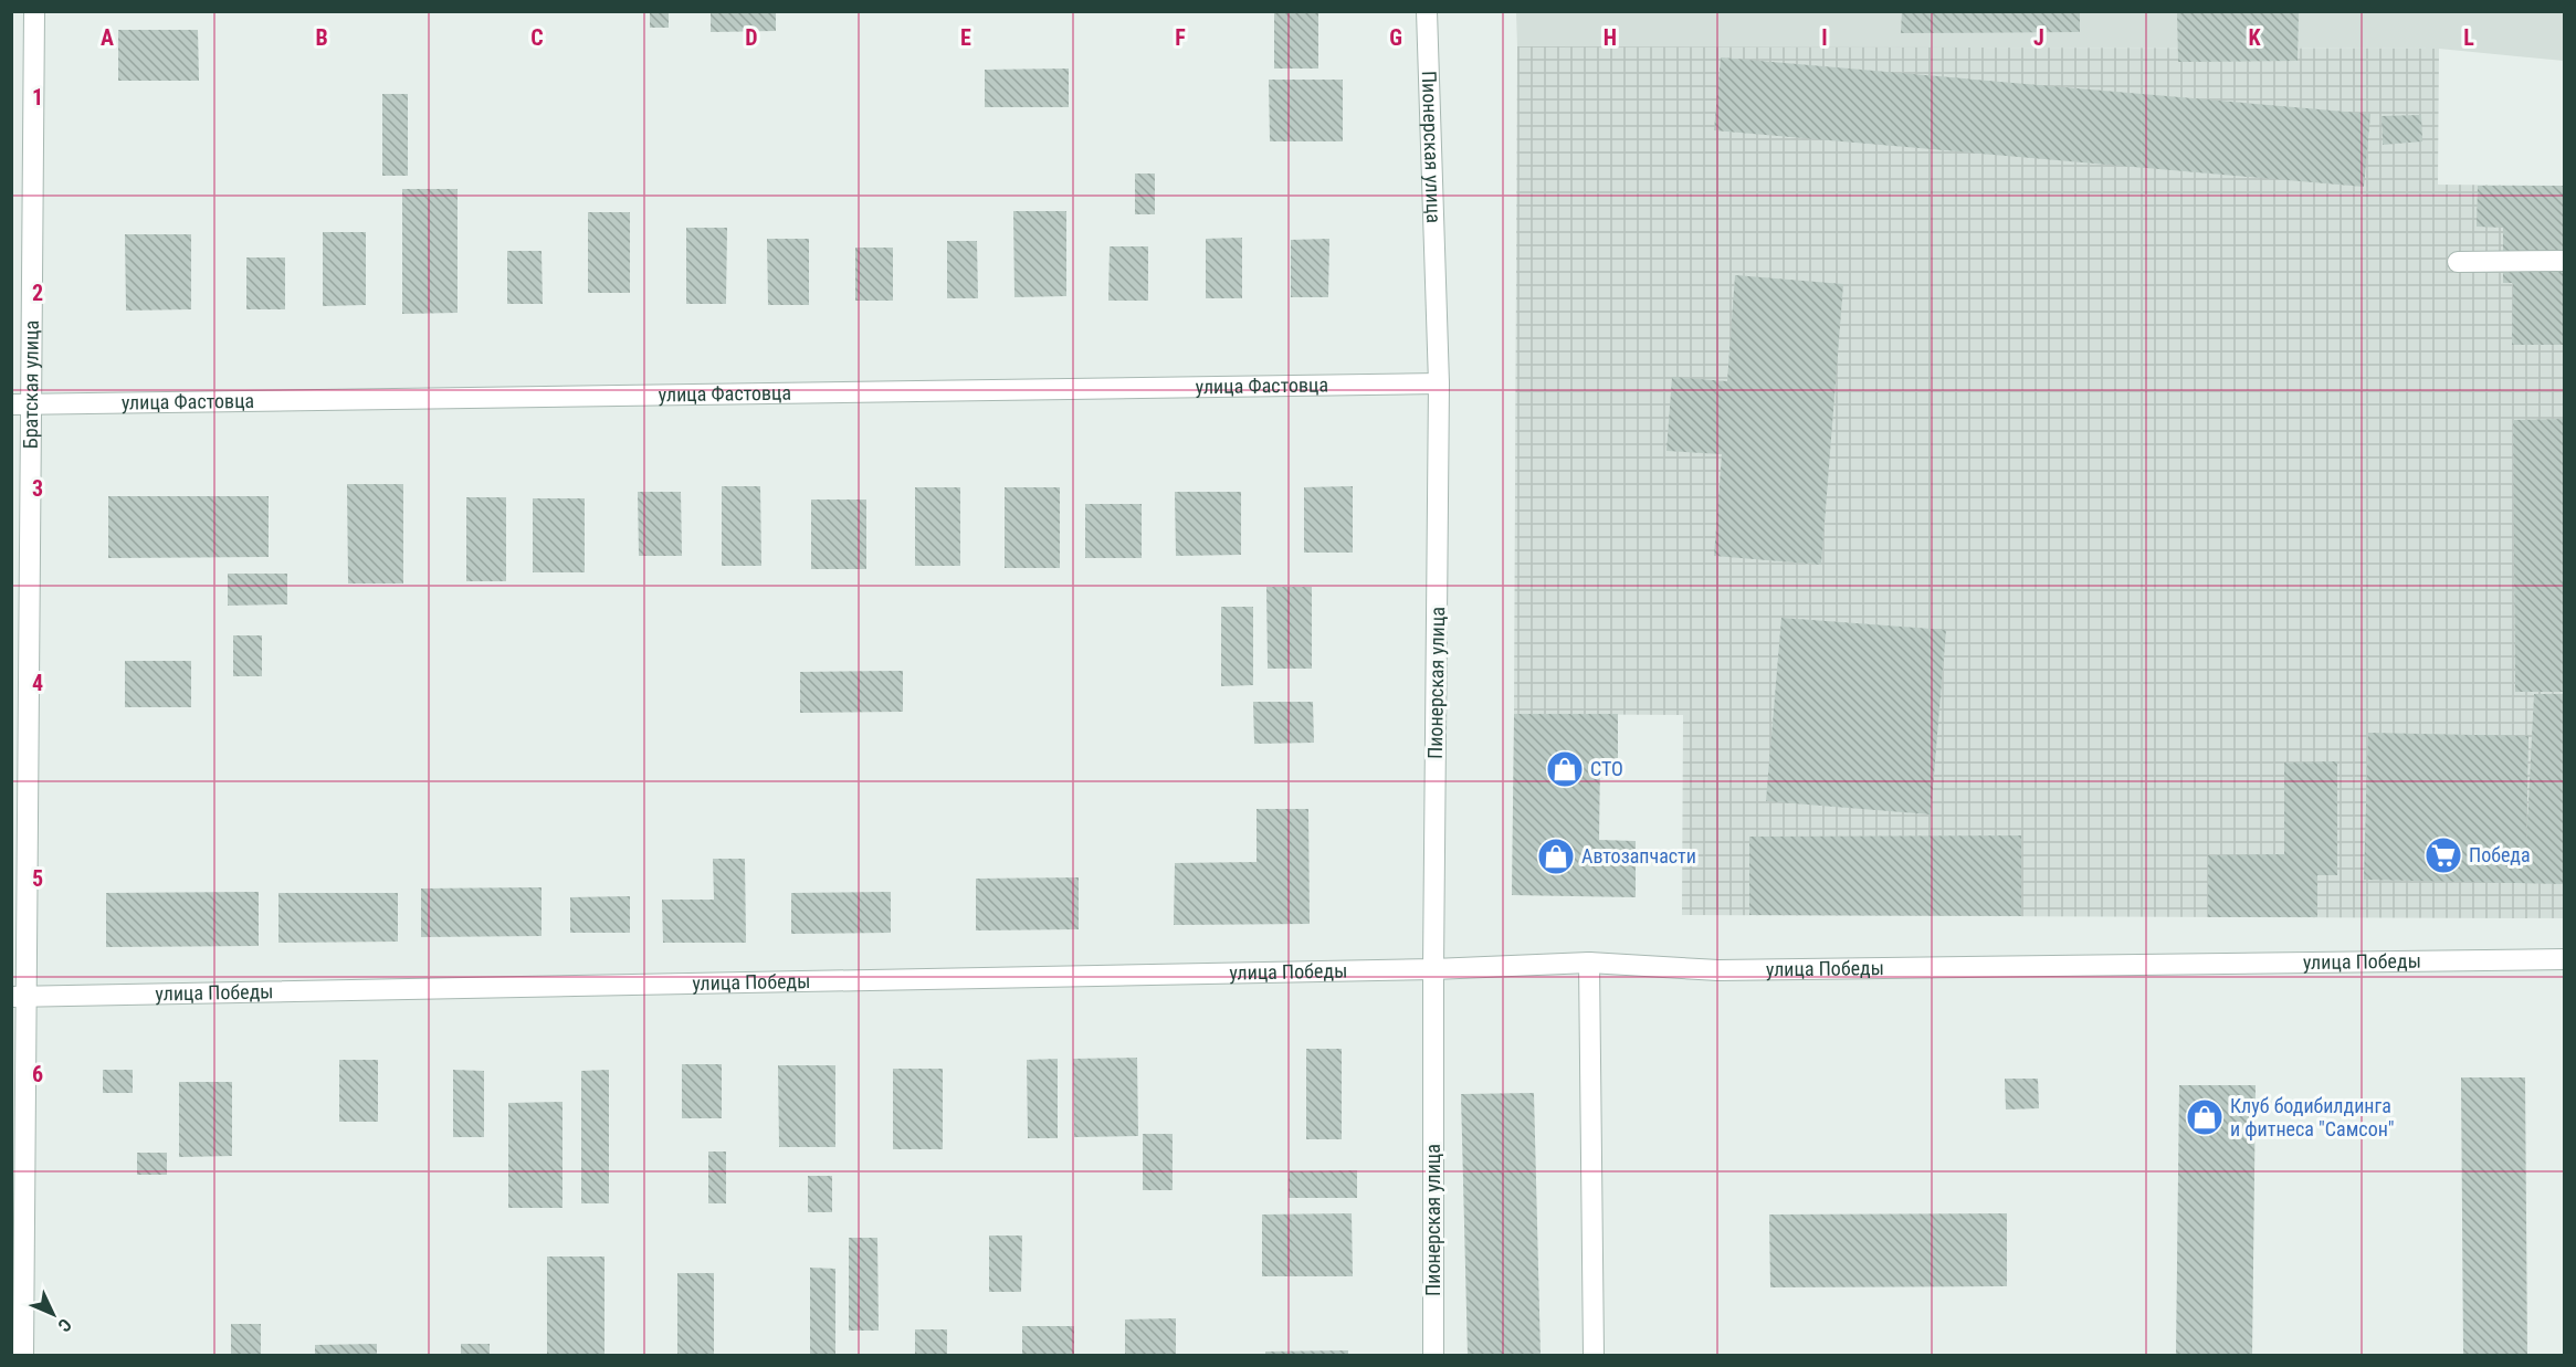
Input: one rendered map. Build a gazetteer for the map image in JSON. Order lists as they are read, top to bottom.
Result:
{
  "streets": {
    "street": [
      "Пионерская улица",
      "Братская улица",
      "улица Фастовца",
      "улица Победы"
    ]
  },
  "crossings": [
    ["Пионерская улица", "улица Фастовца"],
    ["Пионерская улица", "улица Победы"],
    ["Братская улица", "улица Фастовца"],
    ["Братская улица", "улица Победы"]
  ],
  "places": {
    "shop": ["СТО", "Автозапчасти", "Клуб бодибилдинга и фитнеса \"Самсон\""],
    "supermarket": ["Победа"]
  },
  "north": "bottom right",
  "grid": {
    "columns": [
      "A",
      "B",
      "C",
      "D",
      "E",
      "F",
      "G",
      "H",
      "I",
      "J",
      "K",
      "L"
    ],
    "rows": [
      "1",
      "2",
      "3",
      "4",
      "5",
      "6"
    ]
  }
}
